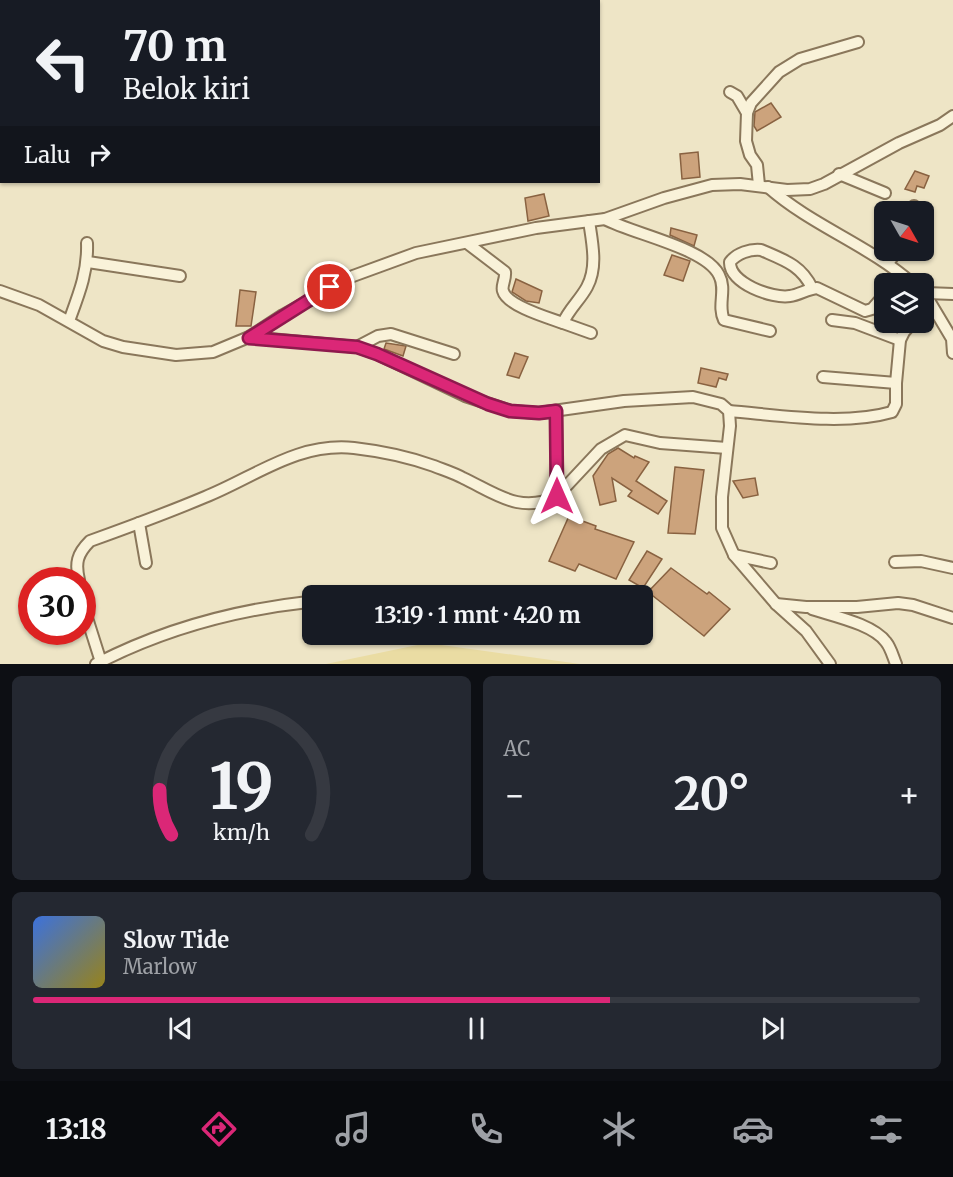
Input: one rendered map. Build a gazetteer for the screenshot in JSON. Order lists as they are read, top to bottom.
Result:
{
  "north": "bottom right",
  "page": {
    "turn": ["70 m", "Belok kiri"],
    "then": "Lalu",
    "limit": "30",
    "trip": "13:19 · 1 mnt · 420 m",
    "tile": "AC",
    "heat": ["−", "20°", "+"],
    "song": ["Slow Tide", "Marlow"],
    "tabs": "13:18",
    "gauge": ["19", "km/h"]
  }
}
